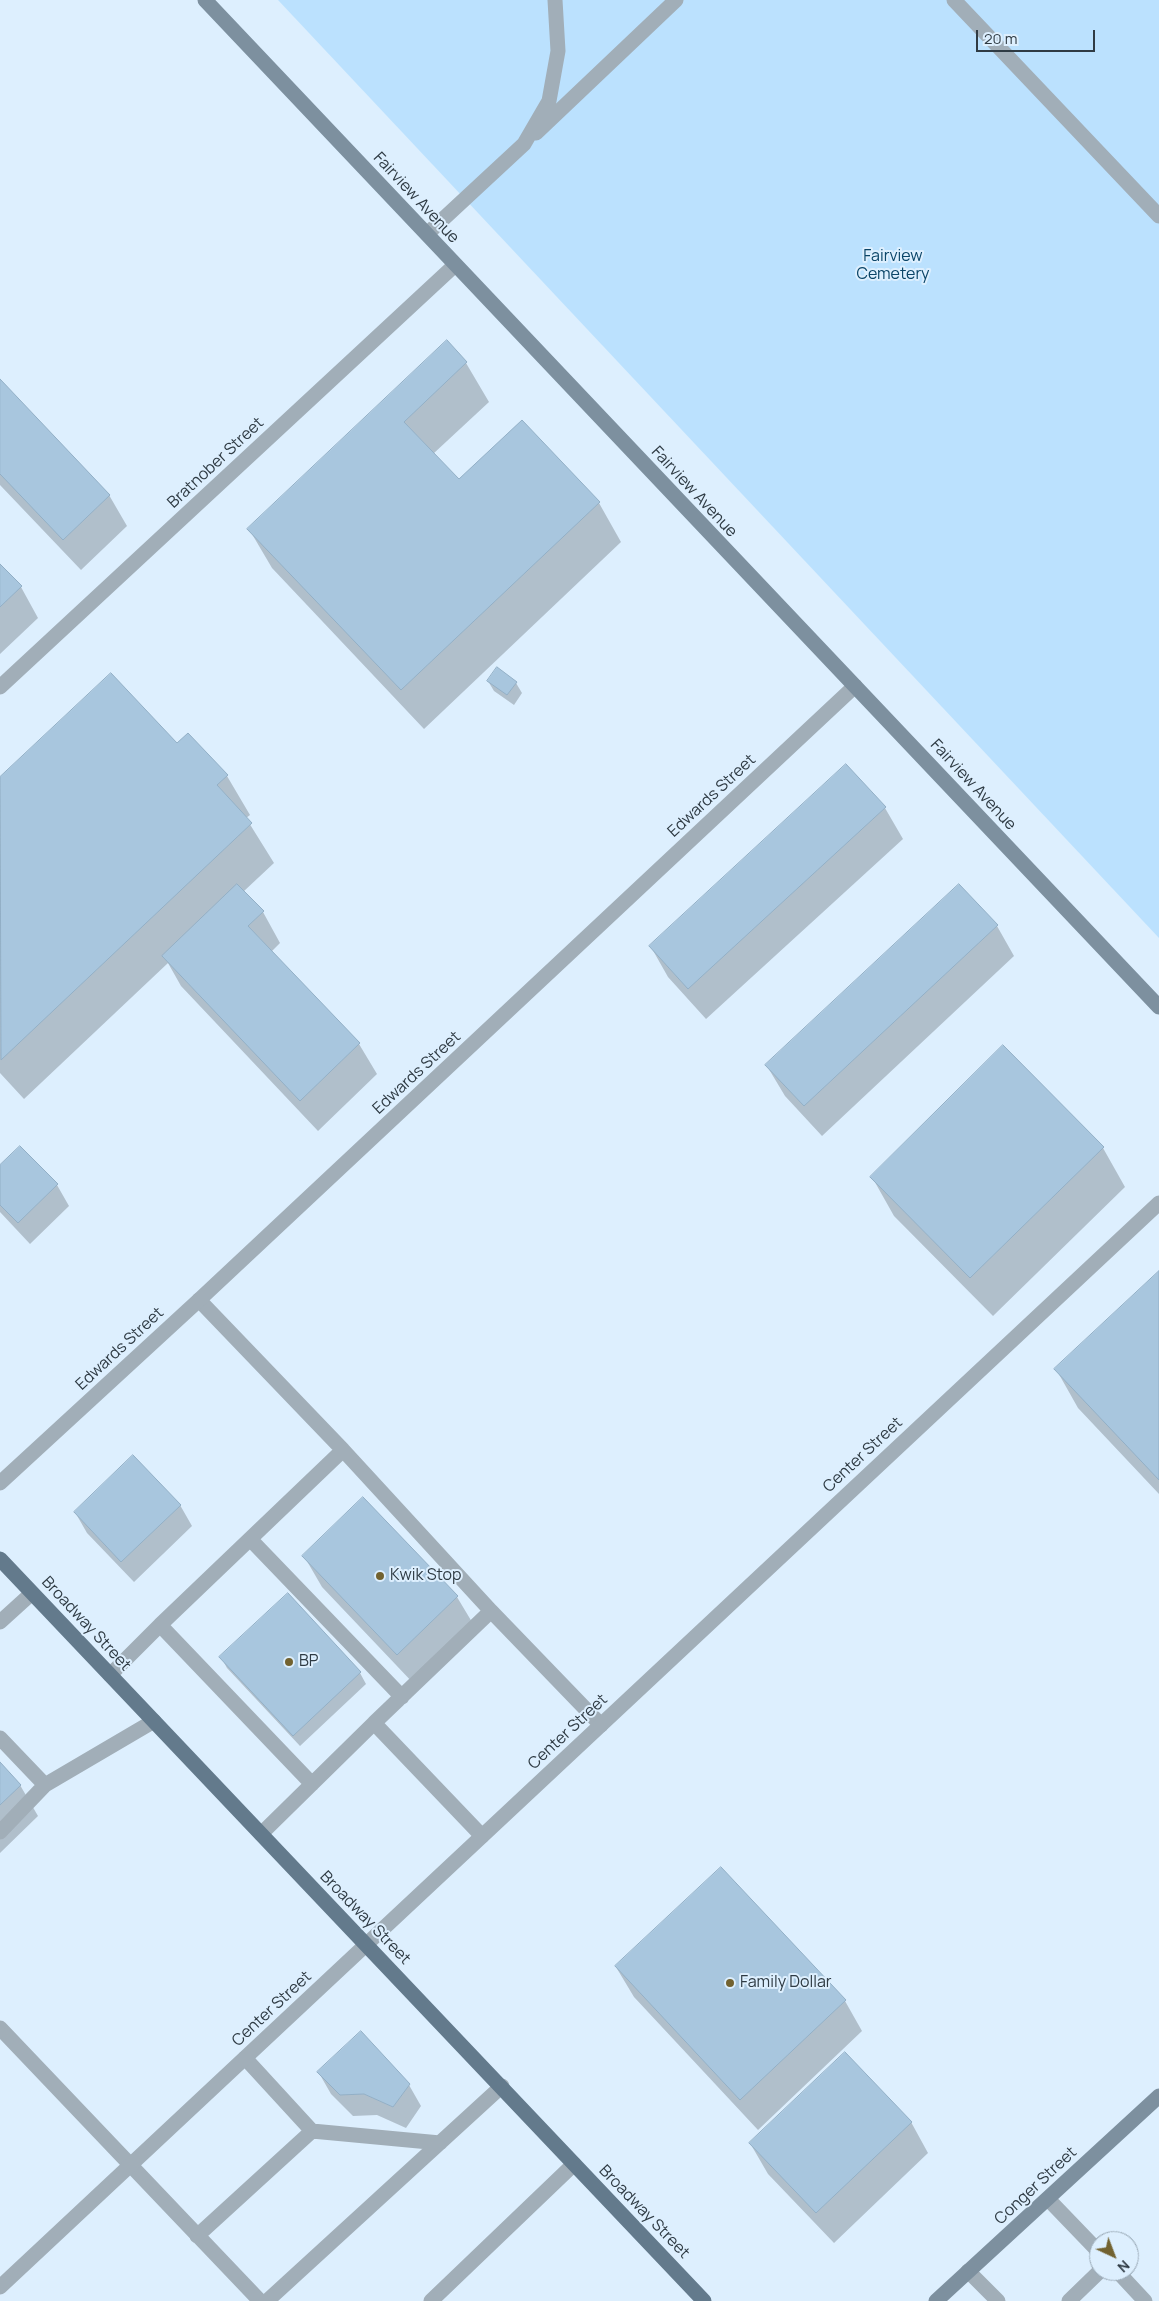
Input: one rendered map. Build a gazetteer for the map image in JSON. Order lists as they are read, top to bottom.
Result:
{
  "streets": {
    "main road": ["Broadway Street"],
    "street": [
      "Fairview Avenue",
      "Bratnober Street",
      "Edwards Street",
      "Center Street",
      "Conger Street"
    ]
  },
  "crossings": [
    ["Fairview Avenue", "Bratnober Street"],
    ["Fairview Avenue", "Edwards Street"],
    ["Center Street", "Broadway Street"]
  ],
  "parks": ["Fairview Cemetery"],
  "places": ["Kwik Stop", "BP", "Family Dollar"],
  "scale_bar": "20 m",
  "north": "bottom right"
}
